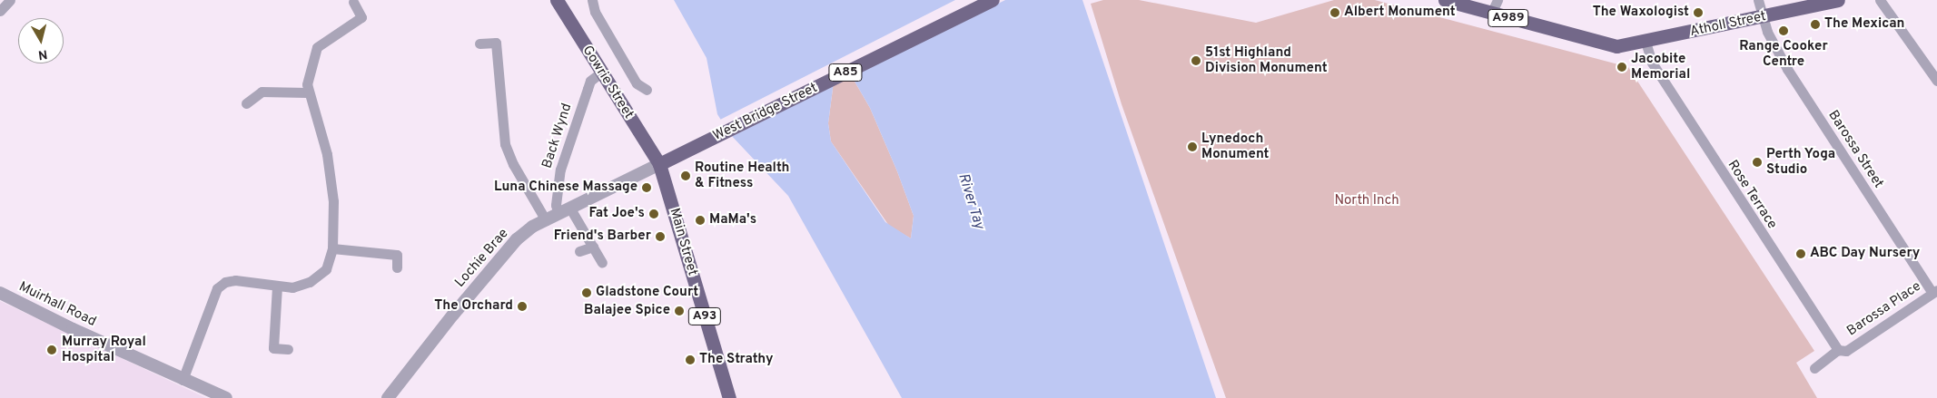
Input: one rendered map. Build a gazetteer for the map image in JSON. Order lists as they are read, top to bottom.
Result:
{
  "streets": {
    "main road": [
      "A989",
      "Atholl Street",
      "A85",
      "Gowrie Street",
      "West Bridge Street",
      "Main Street",
      "A93"
    ],
    "street": [
      "Back Wynd",
      "Barossa Street",
      "Rose Terrace",
      "Lochie Brae",
      "Muirhall Road",
      "Barossa Place"
    ]
  },
  "crossings": [
    ["A989", "Atholl Street"],
    ["A989", "Rose Terrace"],
    ["Atholl Street", "Barossa Street"],
    ["Atholl Street", "Rose Terrace"],
    ["Gowrie Street", "West Bridge Street"],
    ["Gowrie Street", "Back Wynd"],
    ["Gowrie Street", "Main Street"],
    ["Gowrie Street", "Lochie Brae"],
    ["West Bridge Street", "Main Street"],
    ["West Bridge Street", "Lochie Brae"],
    ["Back Wynd", "Lochie Brae"],
    ["Barossa Street", "Barossa Place"],
    ["Rose Terrace", "Barossa Place"],
    ["Main Street", "Lochie Brae"]
  ],
  "water": ["River Tay"],
  "parks": ["North Inch"],
  "places": [
    "Albert Monument",
    "The Waxologist",
    "The Mexican",
    "Range Cooker Centre",
    "51st Highland Division Monument",
    "Jacobite Memorial",
    "Lynedoch Monument",
    "Perth Yoga Studio",
    "Routine Health & Fitness",
    "Luna Chinese Massage",
    "Fat Joe's",
    "MaMa's",
    "Friend's Barber",
    "ABC Day Nursery",
    "Gladstone Court",
    "The Orchard",
    "Balajee Spice",
    "Murray Royal Hospital",
    "The Strathy"
  ],
  "north": "bottom"
}
